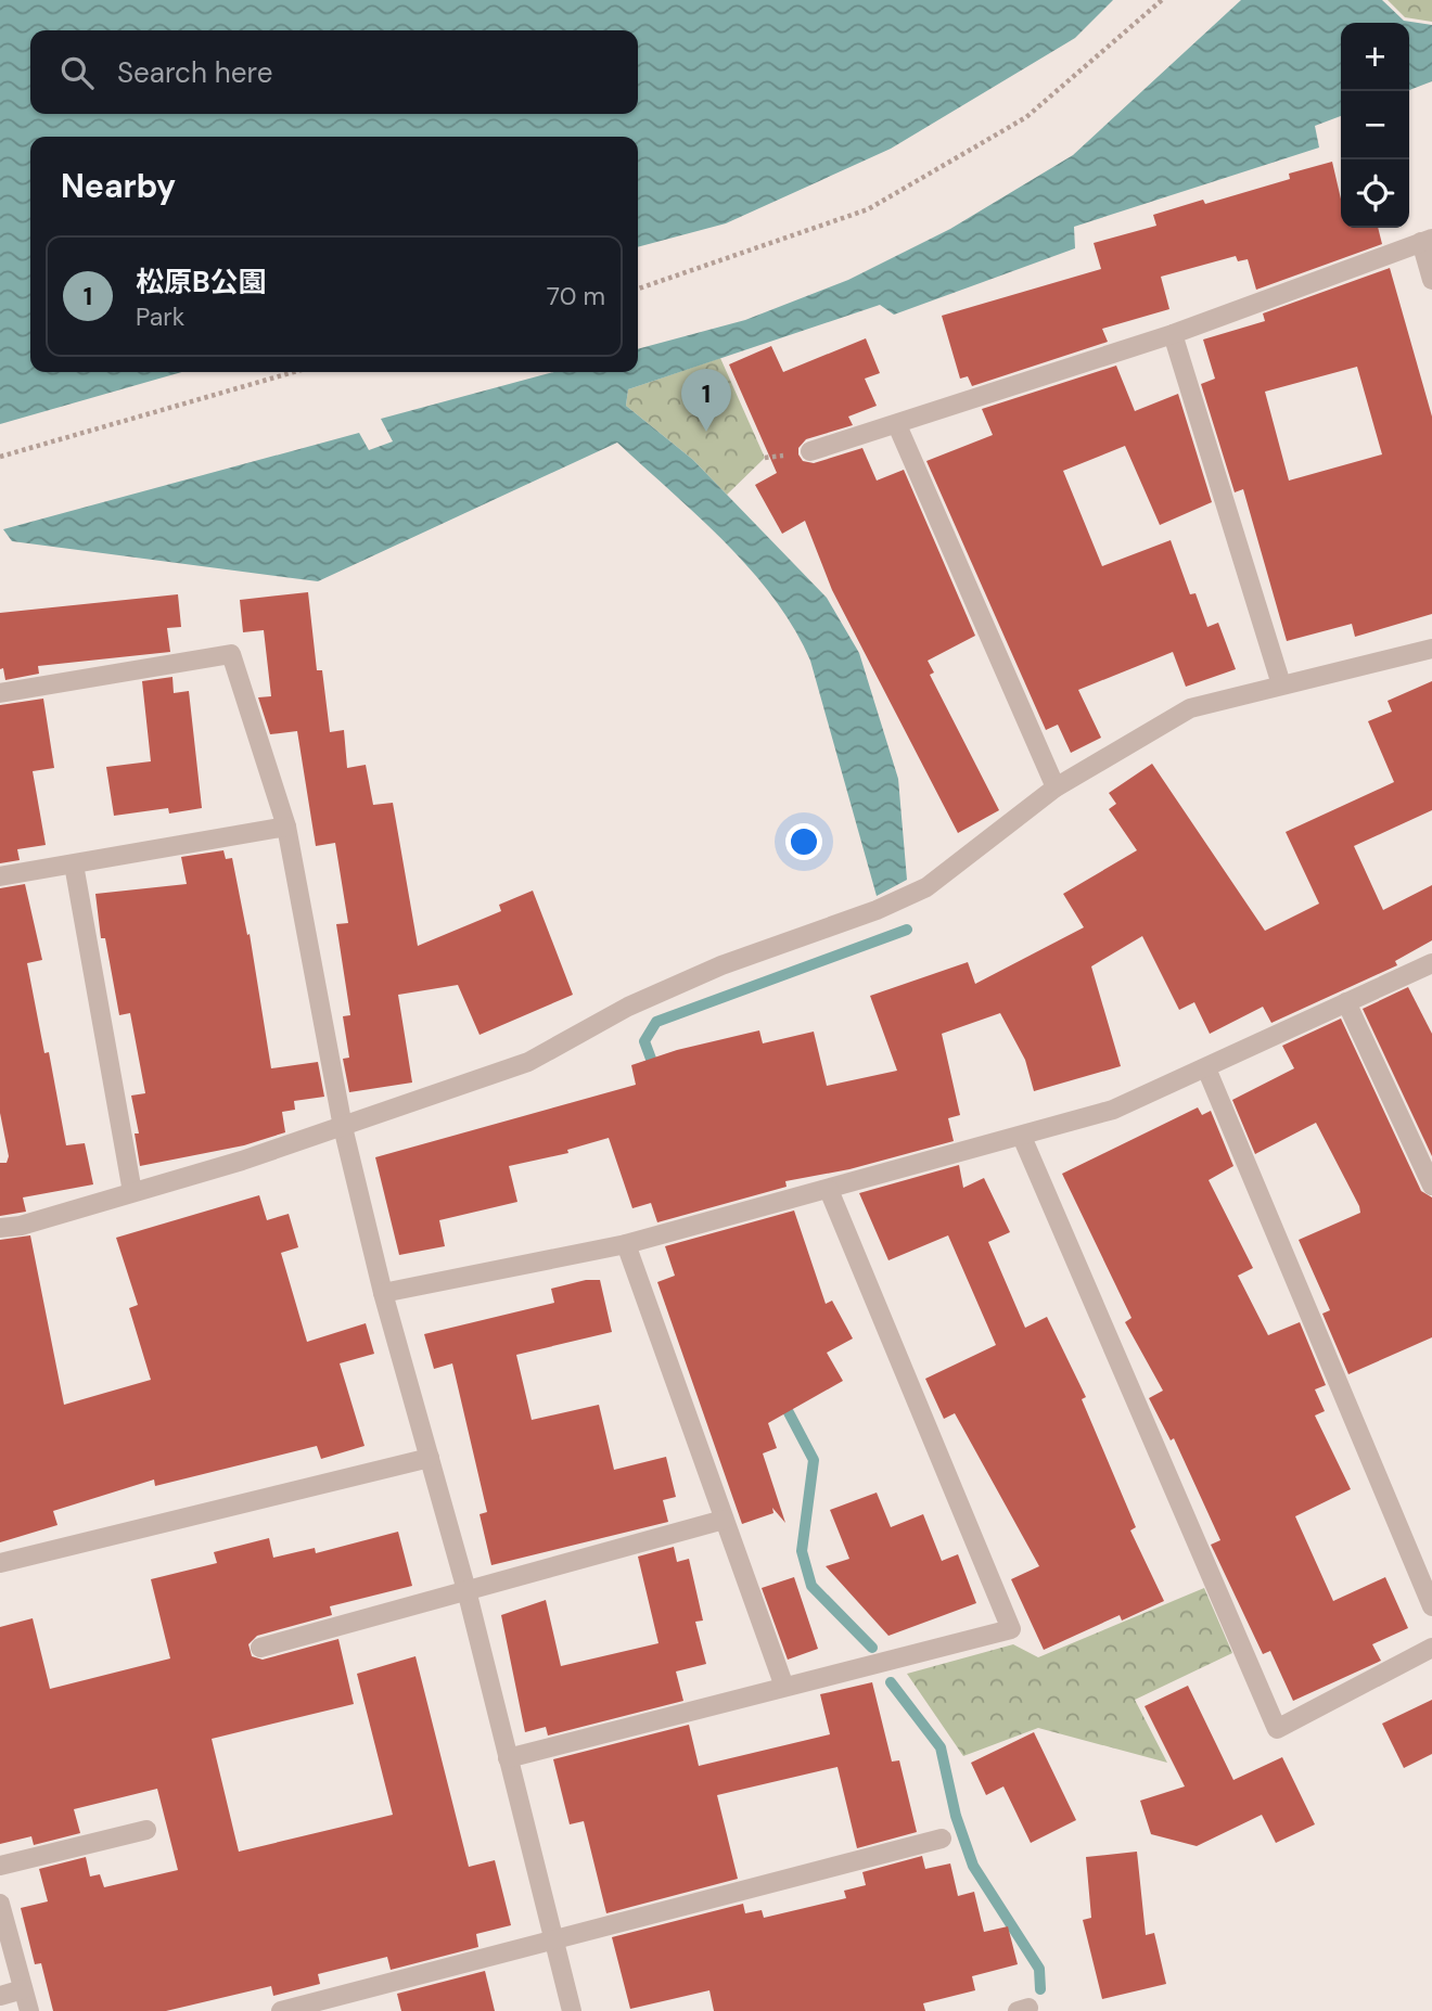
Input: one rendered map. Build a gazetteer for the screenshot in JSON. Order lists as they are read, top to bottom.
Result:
{
  "page": {
    "map_buttons": ["+", "−"],
    "search": "Search here",
    "heading": "Nearby",
    "list": [
      {
        "mark": "1",
        "name": "松原B公園",
        "note": "Park",
        "value": "70 m"
      }
    ],
    "pins": "1"
  }
}
